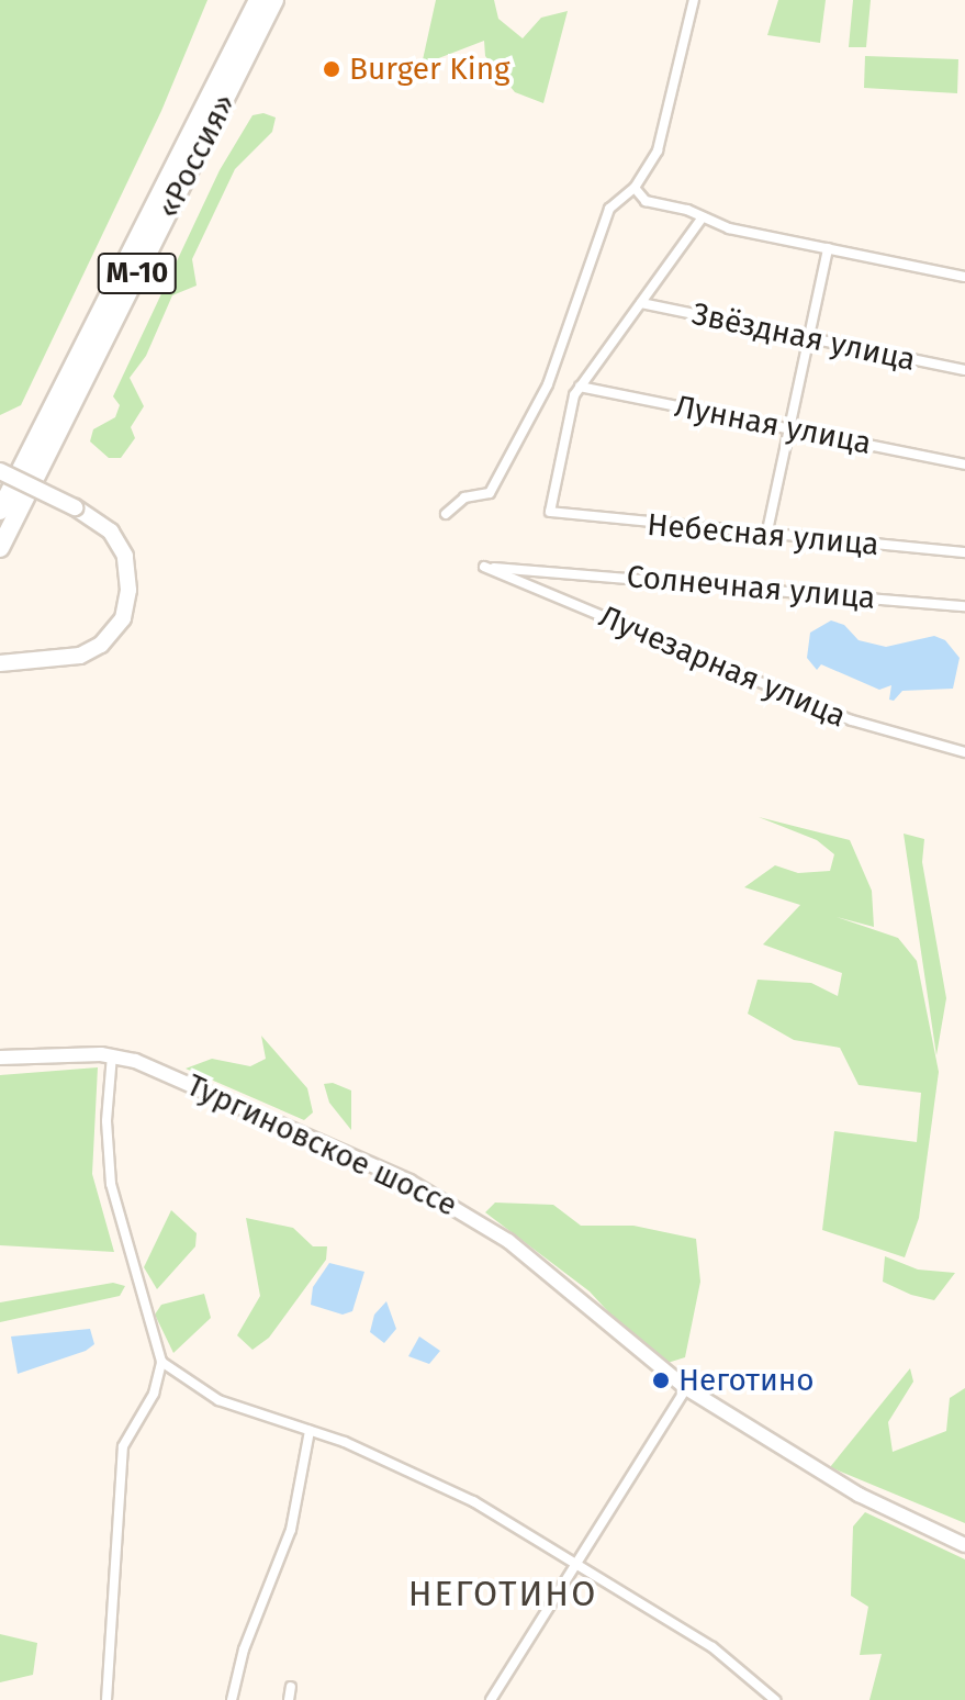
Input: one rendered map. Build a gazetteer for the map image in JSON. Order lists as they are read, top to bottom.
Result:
{
  "streets": {
    "highway": ["«Россия»", "М-10"],
    "main road": ["Тургиновское шоссе"],
    "street": [
      "Звёздная улица",
      "Лунная улица",
      "Небесная улица",
      "Солнечная улица",
      "Лучезарная улица"
    ]
  },
  "crossings": [
    ["Лунная улица", "Небесная улица"],
    ["Солнечная улица", "Лучезарная улица"]
  ],
  "districts": ["НЕГОТИНО"],
  "places": ["Burger King", "Неготино"]
}
